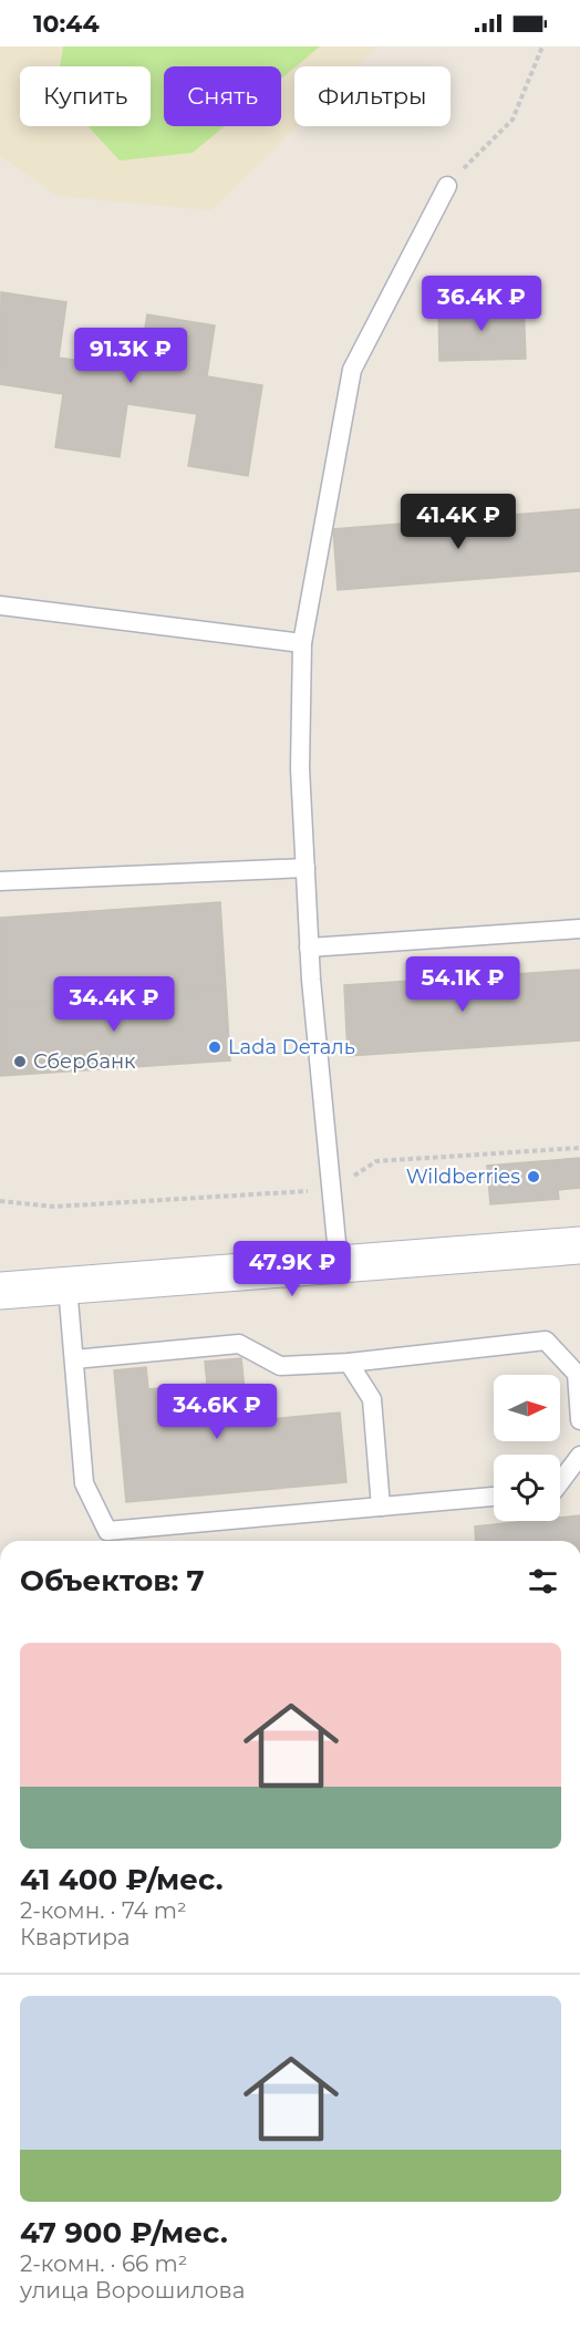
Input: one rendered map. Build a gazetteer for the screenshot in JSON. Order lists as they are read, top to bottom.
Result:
{
  "places": ["Lada Dеталь", "Сбербанк", "Wildberries"],
  "north": "right",
  "page": {
    "status": "10:44",
    "chip": ["Купить", "Снять", "Фильтры"],
    "price": [
      "36.4K ₽",
      "91.3K ₽",
      "41.4K ₽",
      "54.1K ₽",
      "34.4K ₽",
      "47.9K ₽",
      "34.6K ₽"
    ],
    "heading": "Объектов: 7",
    "list": [
      {
        "name": "41 400 ₽/мес.",
        "note": "2-комн. · 74 m² · Квартира"
      },
      {
        "name": "47 900 ₽/мес.",
        "note": "2-комн. · 66 m² · улица Ворошилова"
      }
    ]
  }
}
